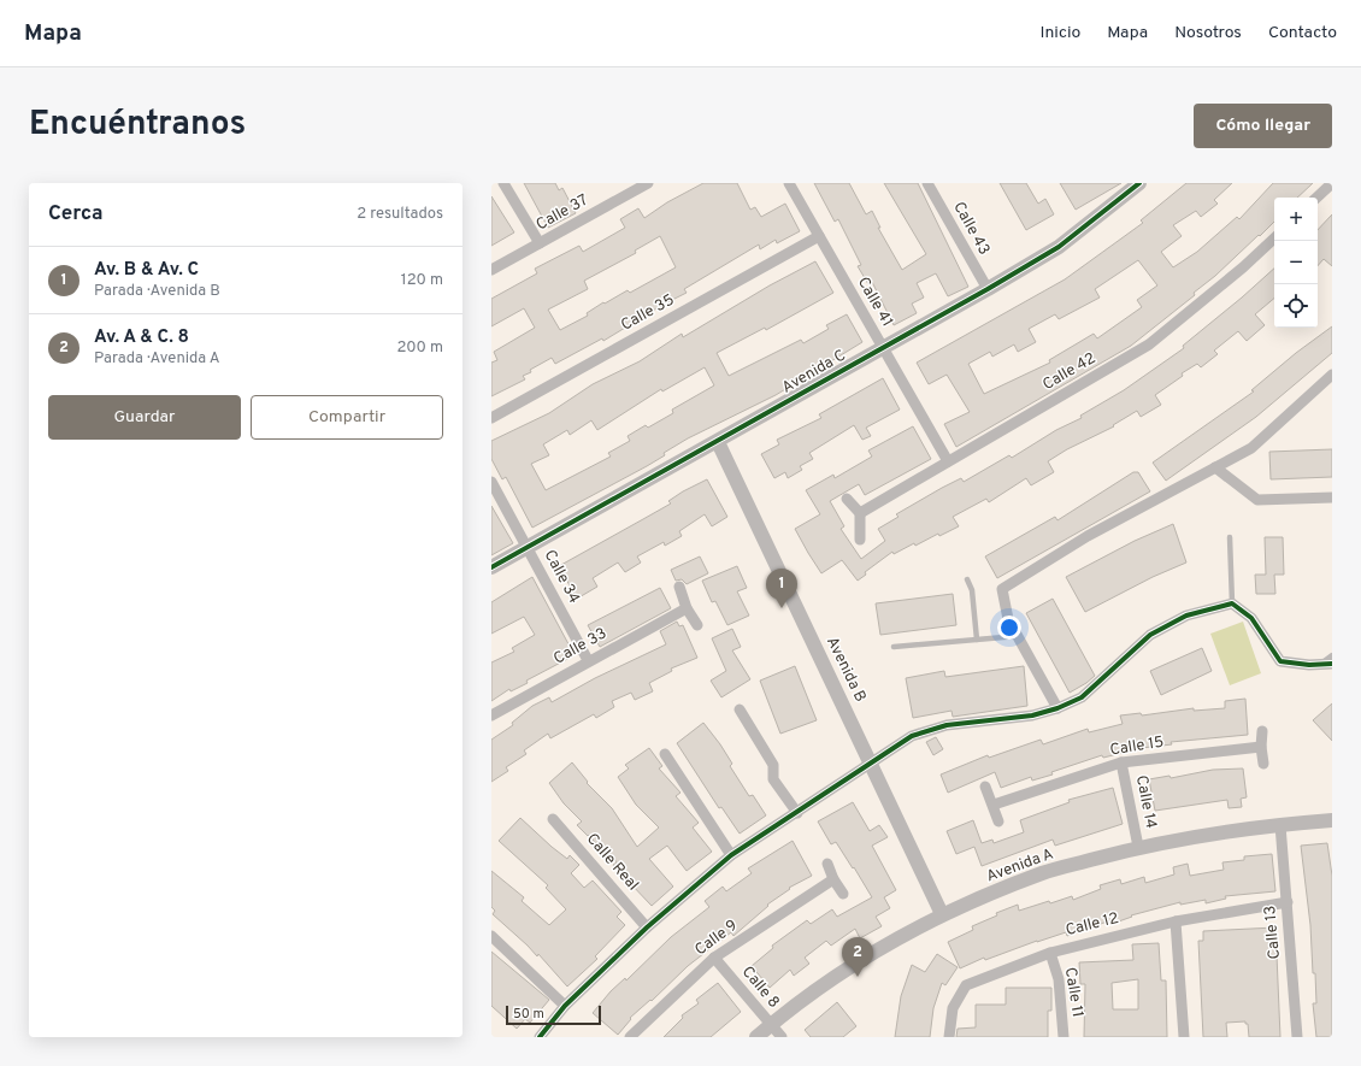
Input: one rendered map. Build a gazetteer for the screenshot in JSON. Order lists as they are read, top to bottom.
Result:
{
  "streets": {
    "street": [
      "Calle 37",
      "Calle 43",
      "Calle 41",
      "Calle 35",
      "Avenida C",
      "Calle 42",
      "Calle 34",
      "Calle 33",
      "Avenida B",
      "Calle 15",
      "Calle 14",
      "Calle Real",
      "Avenida A",
      "Calle 12",
      "Calle 13",
      "Calle 9",
      "Calle 8",
      "Calle 11"
    ]
  },
  "crossings": [
    ["Calle 43", "Avenida C"],
    ["Calle 41", "Calle 35"],
    ["Calle 41", "Avenida C"],
    ["Calle 41", "Calle 42"],
    ["Avenida C", "Calle 34"],
    ["Avenida C", "Avenida B"],
    ["Calle 34", "Calle 33"],
    ["Avenida B", "Avenida A"],
    ["Calle 15", "Calle 14"],
    ["Calle 14", "Avenida A"],
    ["Avenida A", "Calle 13"],
    ["Avenida A", "Calle 8"],
    ["Calle 12", "Calle 13"],
    ["Calle 12", "Calle 11"],
    ["Calle 9", "Calle 8"]
  ],
  "scale_bar": "50 m",
  "page": {
    "header": "Mapa",
    "nav": [
      "Inicio",
      "Mapa",
      "Nosotros",
      "Contacto"
    ],
    "title": "Encuéntranos",
    "buttons": [
      "Cómo llegar",
      ["Guardar", "Compartir"]
    ],
    "heading": ["Cerca", "2 resultados"],
    "map_buttons": ["+", "−"],
    "list": [
      {
        "mark": "1",
        "name": "Av. B & Av. C",
        "note": "Parada · Avenida B",
        "value": "120 m"
      },
      {
        "mark": "2",
        "name": "Av. A & C. 8",
        "note": "Parada · Avenida A",
        "value": "200 m"
      }
    ],
    "pins": ["1", "2"],
    "scale": "50 m"
  }
}
